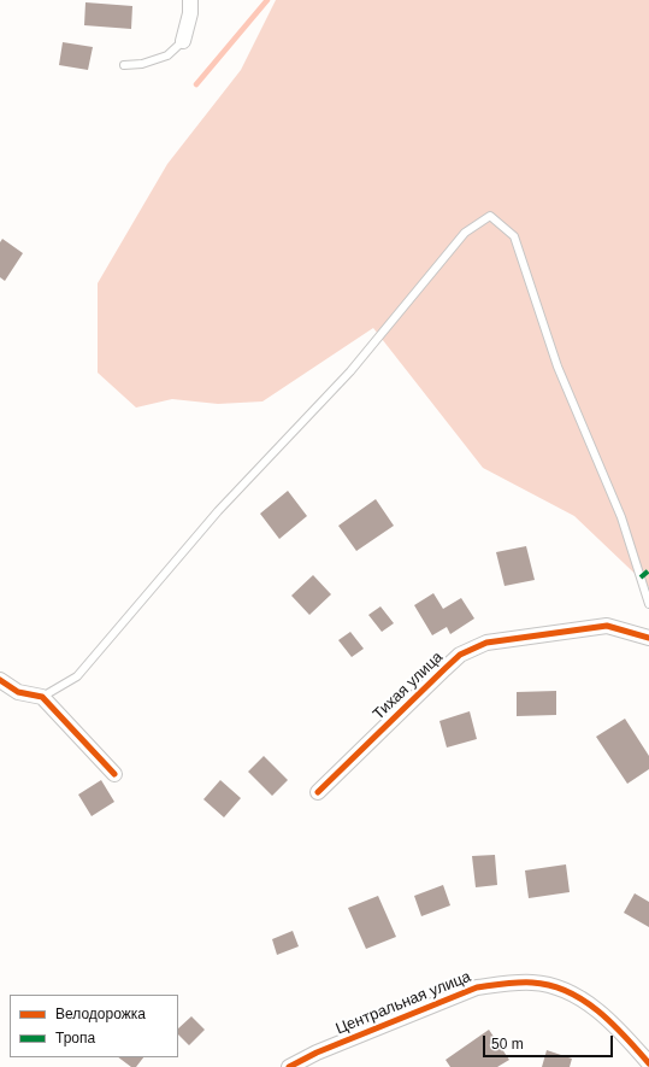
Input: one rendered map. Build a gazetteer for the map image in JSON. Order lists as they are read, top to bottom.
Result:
{
  "streets": {
    "street": ["Тихая улица", "Центральная улица"]
  },
  "legend": ["Велодорожка", "Тропа"],
  "scale_bar": "50 m"
}
